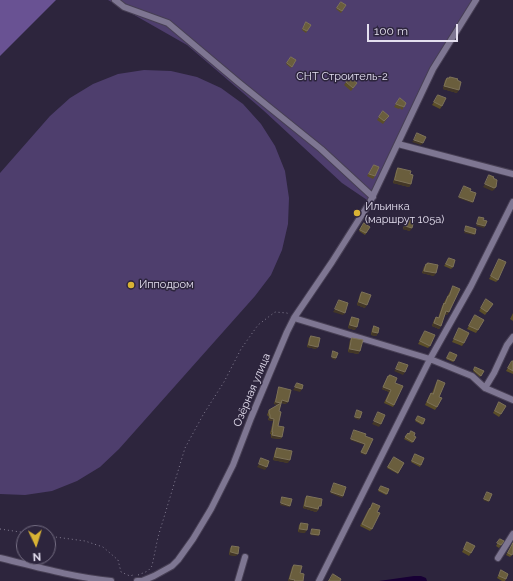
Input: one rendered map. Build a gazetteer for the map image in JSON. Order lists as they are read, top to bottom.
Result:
{
  "streets": {
    "street": ["Озёрная улица"]
  },
  "parks": ["СНТ Строитель-2"],
  "places": ["Ильинка (маршрут 105а)", "Ипподром"],
  "scale_bar": "100 m",
  "north": "bottom"
}
